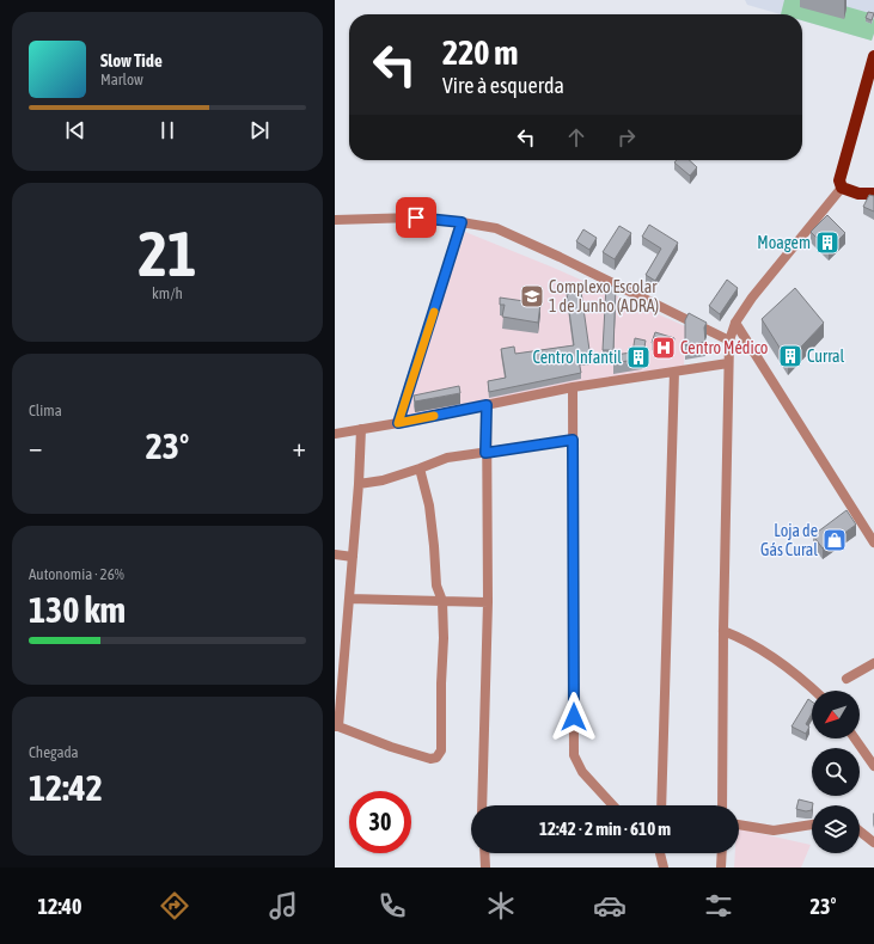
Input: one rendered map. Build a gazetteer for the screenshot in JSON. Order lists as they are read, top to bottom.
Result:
{
  "places": {
    "building": ["Moagem", "Curral", "Centro Infantil"],
    "school or university": ["Complexo Escolar 1 de Junho (ADRA)"],
    "hospital": ["Centro Médico"],
    "shop": ["Loja de Gás Cural"]
  },
  "north": "bottom left",
  "page": {
    "turn": ["220 m", "Vire à esquerda"],
    "song": ["Slow Tide", "Marlow"],
    "tile": [
      ["21", "km/h"],
      "Clima",
      ["Autonomia · 26%", "130 km"],
      ["Chegada", "12:42"]
    ],
    "heat": ["−", "23°", "+"],
    "limit": "30",
    "trip": "12:42 · 2 min · 610 m",
    "tabs": ["12:40", "23°"]
  }
}
